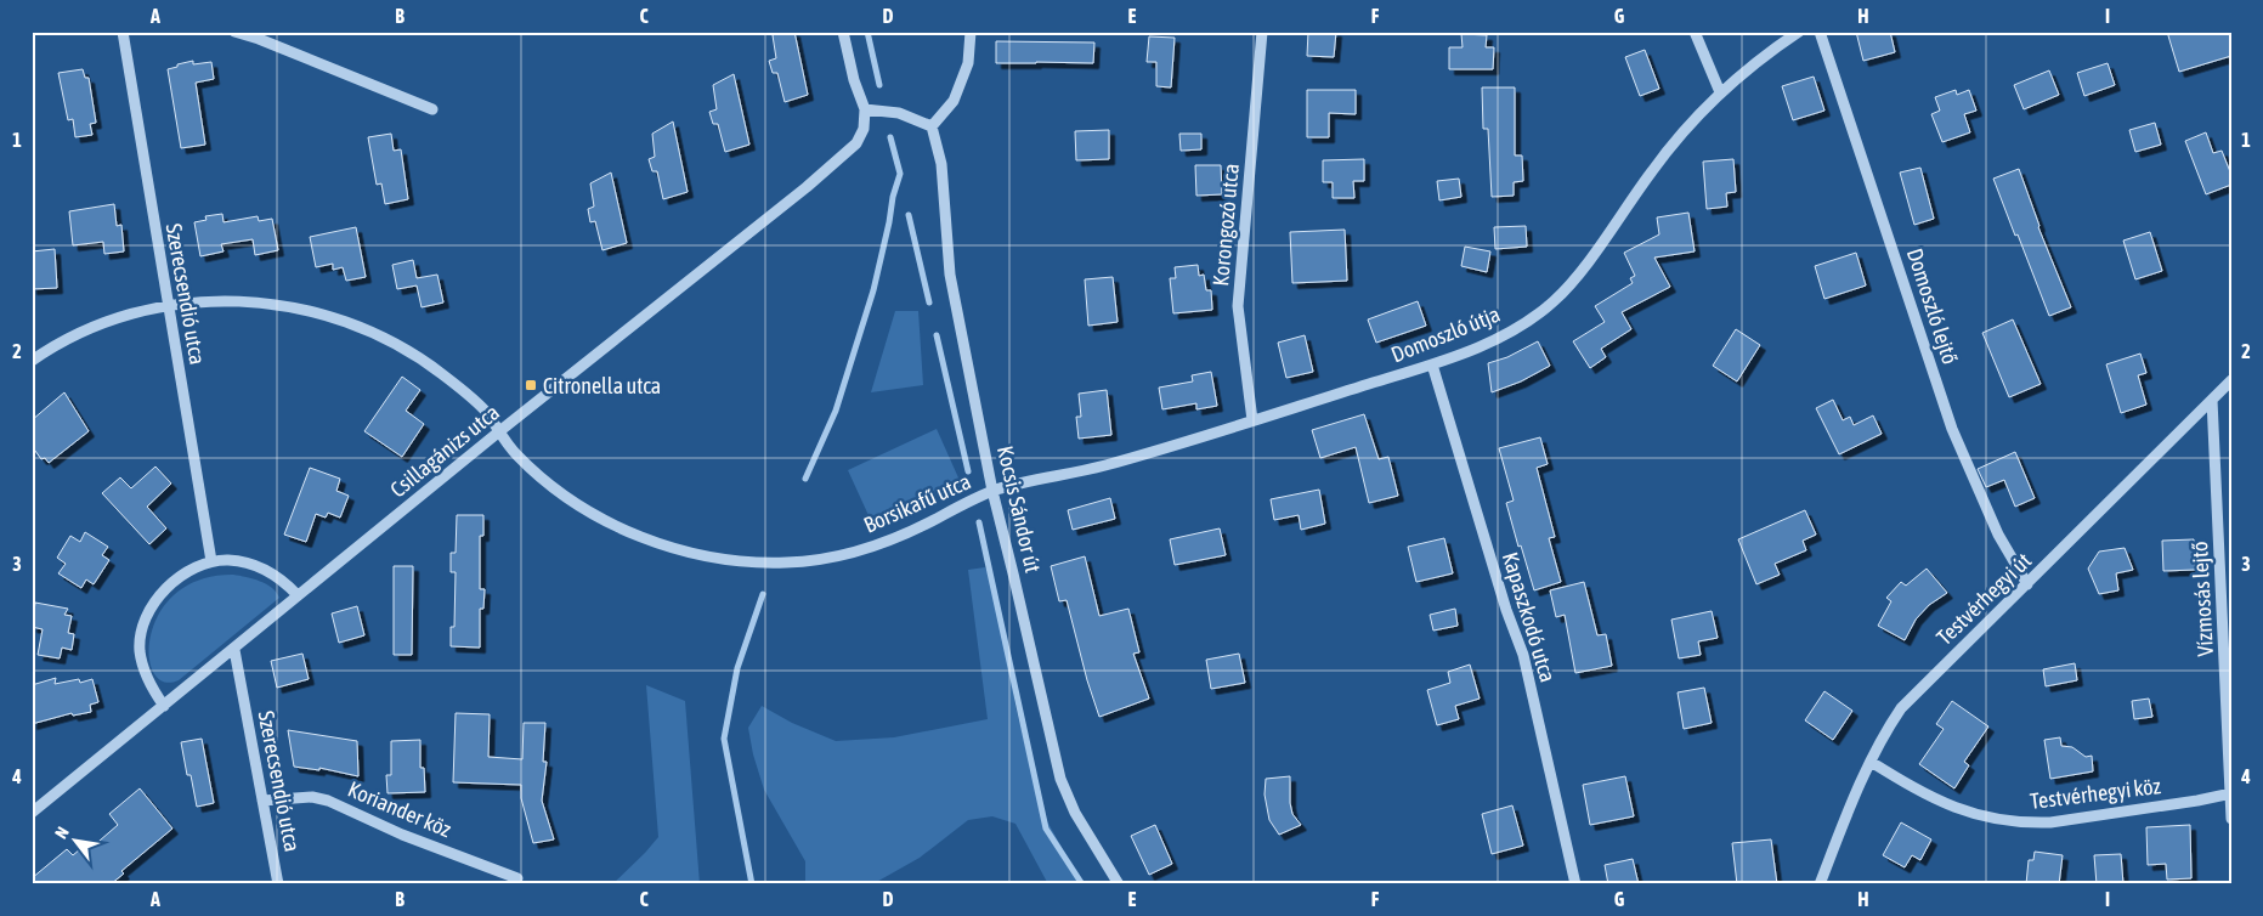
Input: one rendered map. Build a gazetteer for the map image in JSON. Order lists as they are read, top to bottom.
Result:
{
  "streets": {
    "street": [
      "Korongozó utca",
      "Szerecsendió utca",
      "Domoszló lejtő",
      "Domoszló útja",
      "Csillagánizs utca",
      "Borsikafű utca",
      "Kocsis Sándor út",
      "Testvérhegyi út",
      "Vízmosás lejtő",
      "Kapaszkodó utca",
      "Testvérhegyi köz",
      "Koriander köz"
    ]
  },
  "crossings": [
    ["Korongozó utca", "Domoszló útja"],
    ["Szerecsendió utca", "Csillagánizs utca"],
    ["Szerecsendió utca", "Borsikafű utca"],
    ["Szerecsendió utca", "Koriander köz"],
    ["Domoszló lejtő", "Testvérhegyi út"],
    ["Domoszló útja", "Borsikafű utca"],
    ["Domoszló útja", "Kocsis Sándor út"],
    ["Domoszló útja", "Kapaszkodó utca"],
    ["Csillagánizs utca", "Borsikafű utca"],
    ["Borsikafű utca", "Kocsis Sándor út"],
    ["Testvérhegyi út", "Vízmosás lejtő"],
    ["Testvérhegyi út", "Testvérhegyi köz"],
    ["Vízmosás lejtő", "Testvérhegyi köz"]
  ],
  "places": {
    "transit": ["Citronella utca"]
  },
  "north": "top left",
  "grid": {
    "columns": [
      "A",
      "B",
      "C",
      "D",
      "E",
      "F",
      "G",
      "H",
      "I"
    ],
    "rows": [
      "1",
      "2",
      "3",
      "4"
    ]
  }
}
